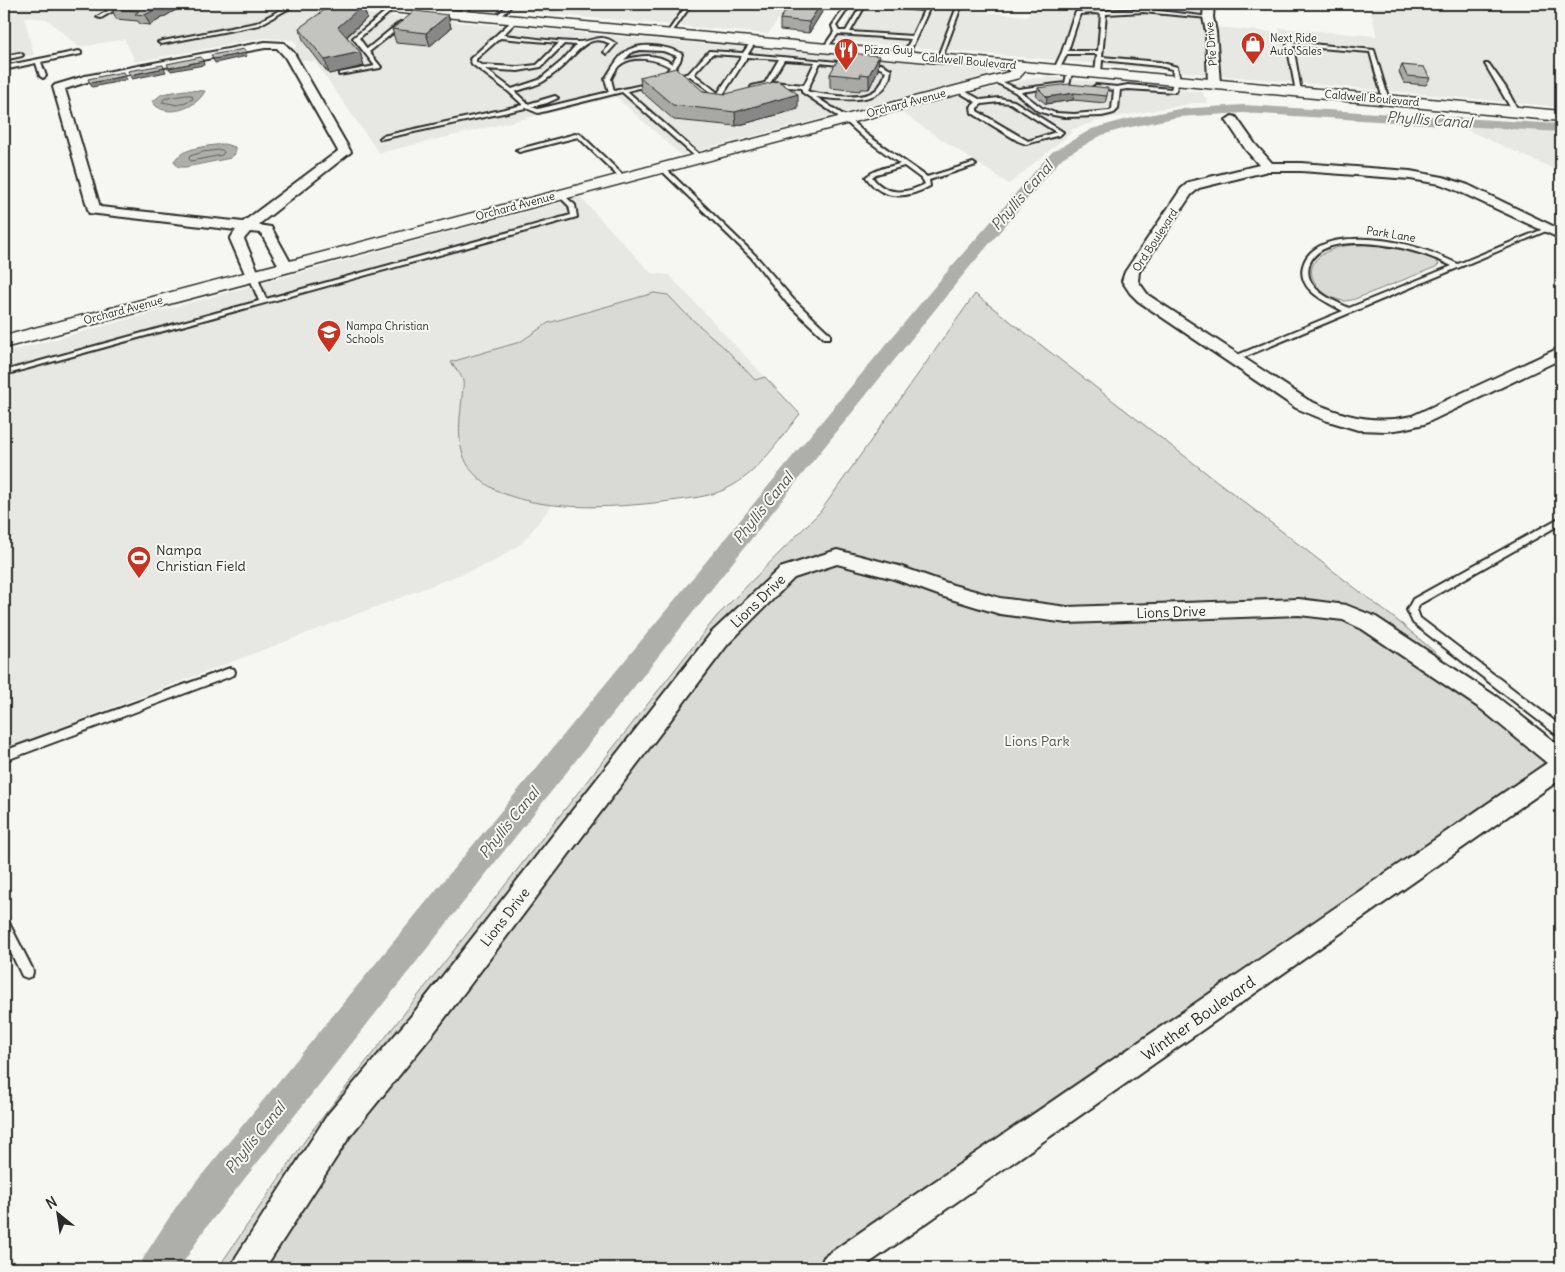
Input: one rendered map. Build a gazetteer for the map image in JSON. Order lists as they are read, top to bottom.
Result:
{
  "streets": {
    "main road": ["Caldwell Boulevard", "Orchard Avenue"],
    "street": [
      "Pfe Drive",
      "Ord Boulevard",
      "Lions Drive",
      "Winther Boulevard"
    ],
    "lane": ["Park Lane"]
  },
  "crossings": [
    ["Pfe Drive", "Caldwell Boulevard"],
    ["Caldwell Boulevard", "Orchard Avenue"]
  ],
  "water": ["Phyllis Canal"],
  "parks": ["Lions Park"],
  "places": {
    "shop": ["Next Ride Auto Sales"],
    "restaurant": ["Pizza Guy"],
    "school or university": ["Nampa Christian Schools"],
    "sports": ["Nampa Christian Field"]
  },
  "north": "top left"
}
